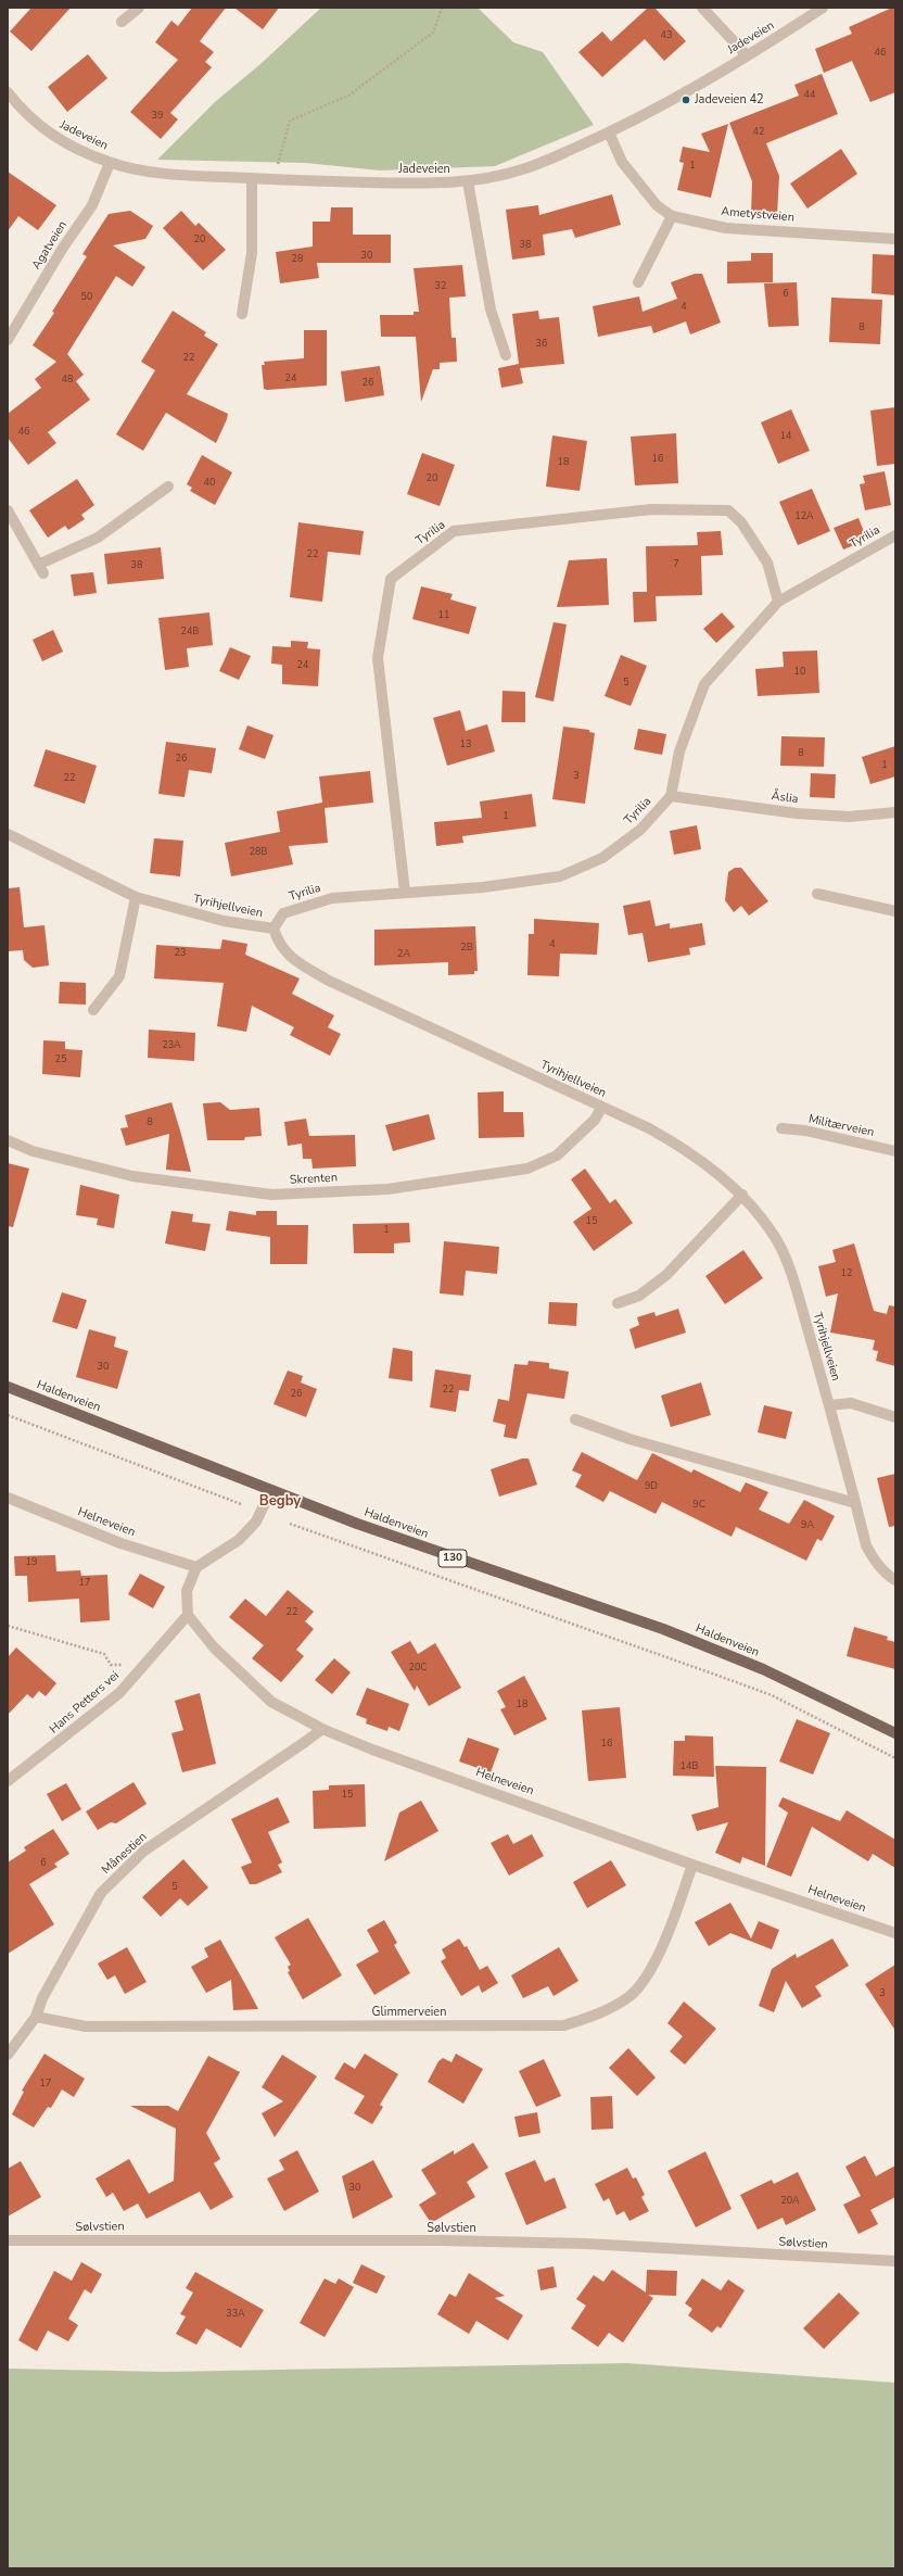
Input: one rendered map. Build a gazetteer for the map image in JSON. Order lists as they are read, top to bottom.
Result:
{
  "streets": {
    "main road": ["Haldenveien", "130"],
    "street": [
      "Jadeveien",
      "Ametystveien",
      "Agatveien",
      "Tyrilia",
      "Åslia",
      "Tyrihjellveien",
      "Militærveien",
      "Skrenten",
      "Helneveien",
      "Hans Petters vei",
      "Månestien",
      "Glimmerveien",
      "Sølvstien"
    ]
  },
  "crossings": [
    ["Jadeveien", "Ametystveien"],
    ["Jadeveien", "Agatveien"],
    ["Tyrilia", "Åslia"],
    ["Tyrilia", "Tyrihjellveien"],
    ["Tyrihjellveien", "Skrenten"],
    ["Helneveien", "Hans Petters vei"],
    ["Helneveien", "Månestien"],
    ["Helneveien", "Glimmerveien"],
    ["Månestien", "Glimmerveien"]
  ],
  "districts": ["Begby"],
  "places": ["Jadeveien 42"],
  "house_numbers": [
    "43",
    "46",
    "44",
    "39",
    "42",
    "1",
    "20",
    "38",
    "30",
    "28",
    "32",
    "6",
    "50",
    "4",
    "8",
    "36",
    "22",
    "24",
    "48",
    "26",
    "46",
    "14",
    "16",
    "18",
    "20",
    "40",
    "12A",
    "22",
    "7",
    "38",
    "11",
    "24B",
    "24",
    "10",
    "5",
    "13",
    "8",
    "26",
    "1",
    "3",
    "22",
    "1",
    "28B",
    "4",
    "2B",
    "23",
    "2A",
    "23A",
    "25",
    "8",
    "15",
    "1",
    "12",
    "30",
    "22",
    "26",
    "9D",
    "9C",
    "9A",
    "19",
    "17",
    "22",
    "20C",
    "18",
    "16",
    "14B",
    "15",
    "6",
    "5",
    "3",
    "17",
    "30",
    "20A",
    "33A"
  ]
}
